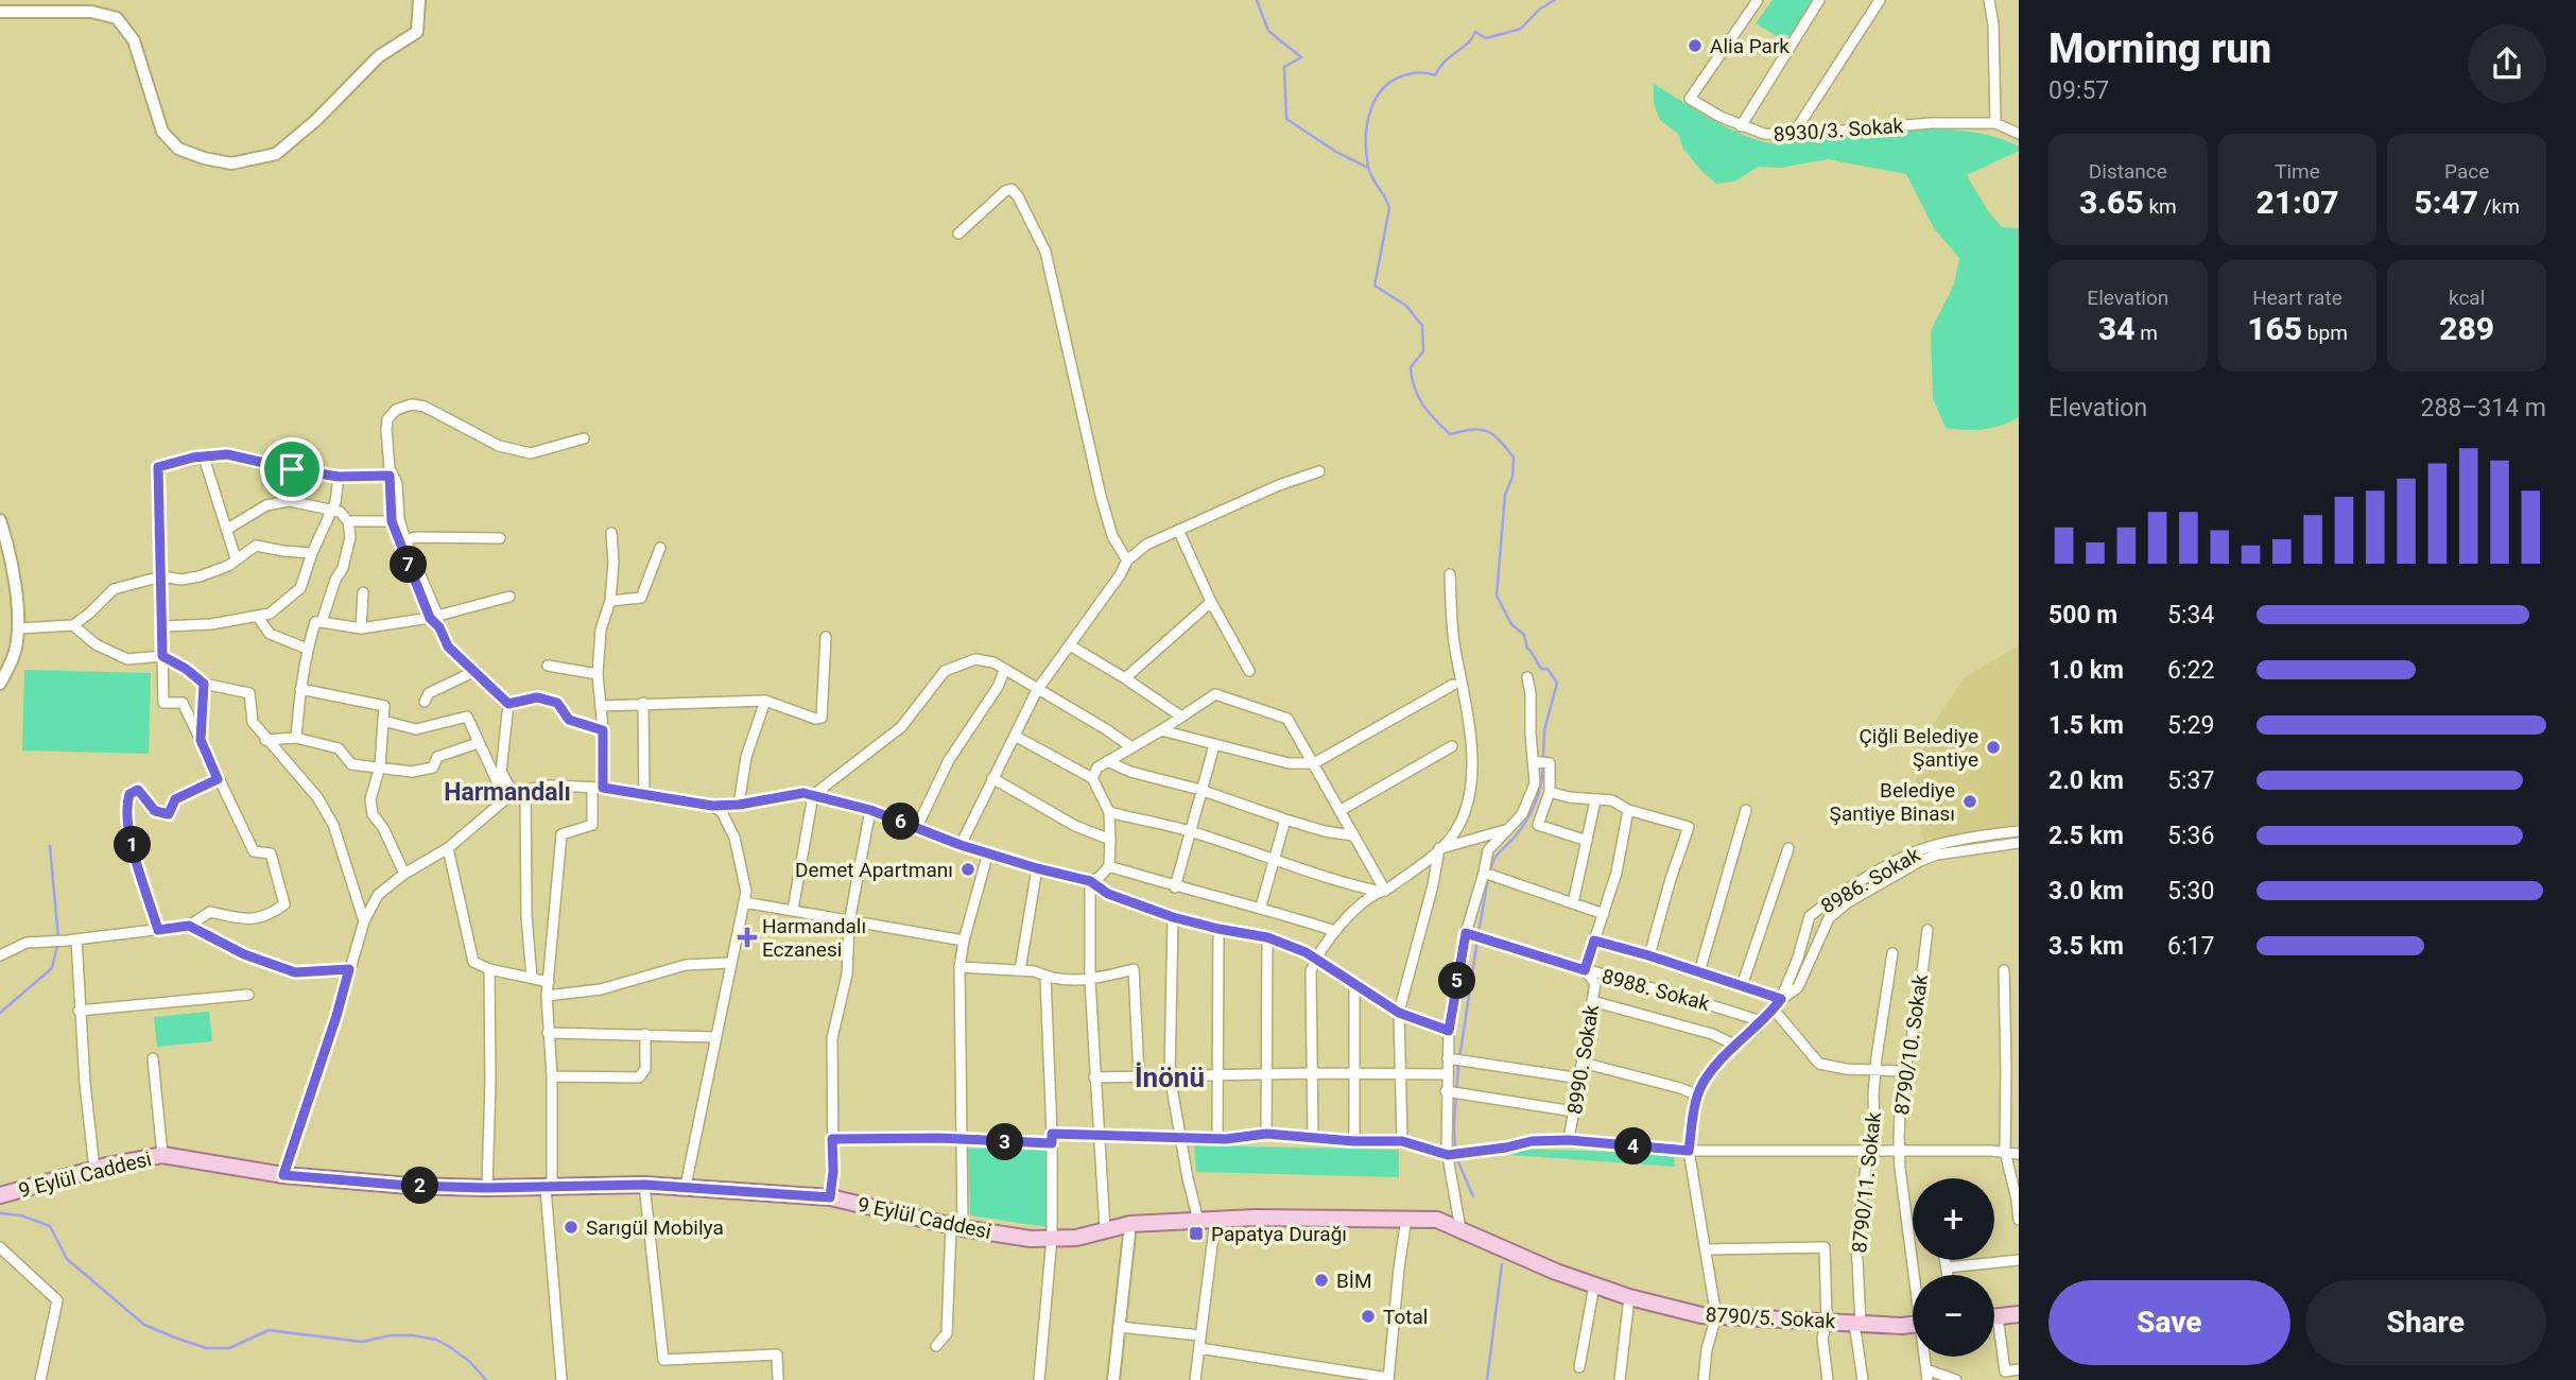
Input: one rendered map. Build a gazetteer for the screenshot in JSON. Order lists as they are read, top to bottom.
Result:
{
  "streets": {
    "main road": ["9 Eylül Caddesi", "8790/5. Sokak"],
    "street": [
      "8930/3. Sokak",
      "8986. Sokak",
      "8988. Sokak",
      "8790/10. Sokak",
      "8990. Sokak",
      "8790/11. Sokak"
    ]
  },
  "crossings": [
    ["8986. Sokak", "8988. Sokak"],
    ["8986. Sokak", "8790/5. Sokak"],
    ["8988. Sokak", "8990. Sokak"],
    ["9 Eylül Caddesi", "8790/5. Sokak"],
    ["8790/11. Sokak", "8790/5. Sokak"]
  ],
  "districts": ["Harmandalı", "İnönü"],
  "places": {
    "other": [
      "Alia Park",
      "Çiğli Belediye Şantiye",
      "Belediye Şantiye Binası",
      "Demet Apartmanı",
      "Sarıgül Mobilya",
      "BİM",
      "Total"
    ],
    "health": ["Harmandalı Eczanesi"],
    "transit": ["Papatya Durağı"]
  },
  "page": {
    "heading": ["Morning run", "09:57"],
    "stats": [
      ["Distance", "3.65 km"],
      ["Time", "21:07"],
      ["Pace", "5:47 /km"],
      ["Elevation", "34 m"],
      ["Heart rate", "165 bpm"],
      ["kcal", "289"]
    ],
    "chart": ["Elevation", "288–314 m"],
    "pins": [
      "7",
      "6",
      "1",
      "5",
      "3",
      "4",
      "2"
    ],
    "list": [
      {
        "name": "500 m",
        "note": "5:34"
      },
      {
        "name": "1.0 km",
        "note": "6:22"
      },
      {
        "name": "1.5 km",
        "note": "5:29"
      },
      {
        "name": "2.0 km",
        "note": "5:37"
      },
      {
        "name": "2.5 km",
        "note": "5:36"
      },
      {
        "name": "3.0 km",
        "note": "5:30"
      },
      {
        "name": "3.5 km",
        "note": "6:17"
      }
    ],
    "map_buttons": ["+", "−"],
    "buttons": ["Save", "Share"]
  }
}
